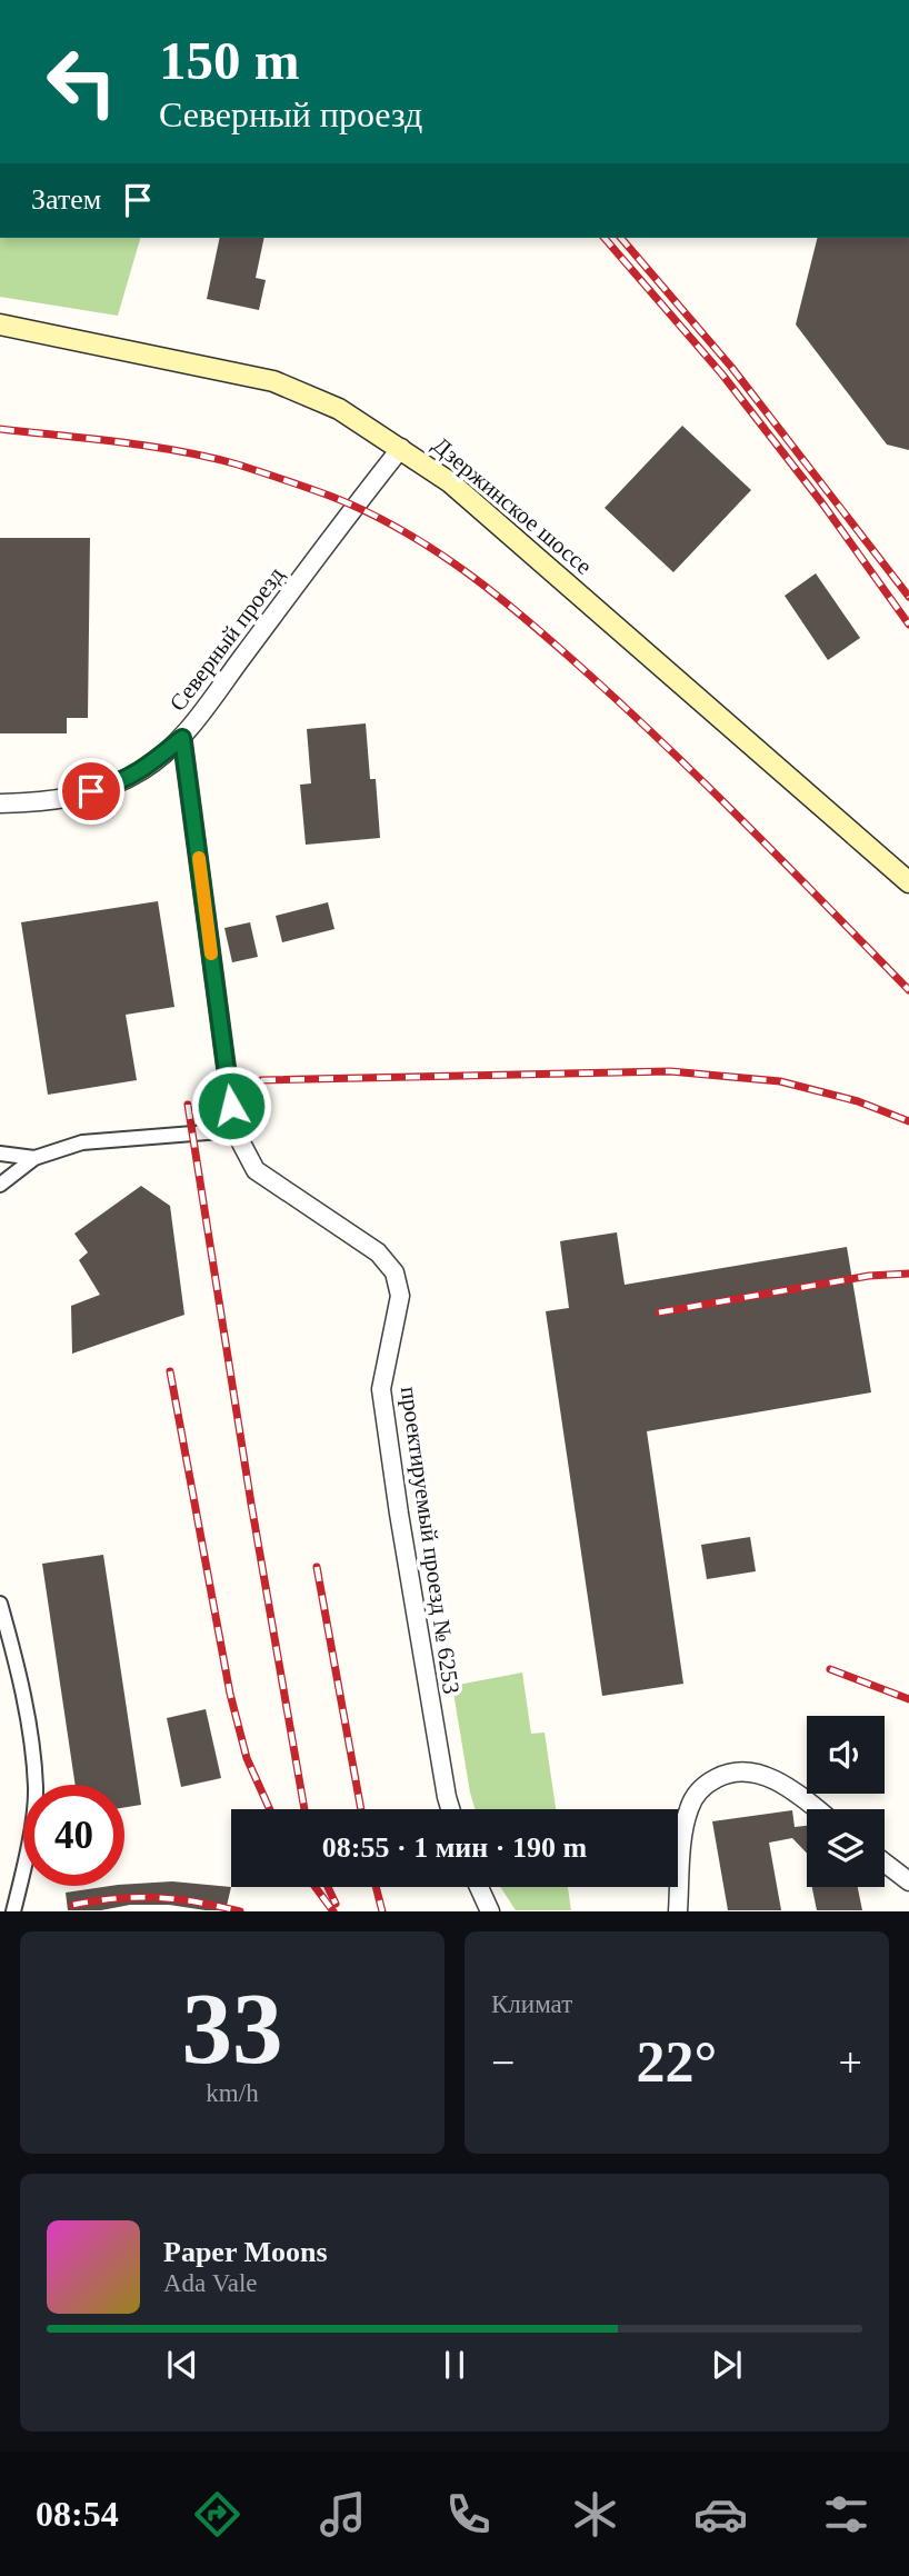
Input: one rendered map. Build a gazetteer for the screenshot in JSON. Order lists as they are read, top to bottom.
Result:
{
  "streets": {
    "main road": ["Дзержинское шоссе"],
    "street": ["Северный проезд", "проектируемый проезд № 6253"]
  },
  "crossings": [
    ["Дзержинское шоссе", "Северный проезд"],
    ["Северный проезд", "проектируемый проезд № 6253"]
  ],
  "page": {
    "turn": ["150 m", "Северный проезд"],
    "then": "Затем",
    "limit": "40",
    "trip": "08:55 · 1 мин · 190 m",
    "tile": [
      ["33", "km/h"],
      "Климат"
    ],
    "heat": ["−", "22°", "+"],
    "song": ["Paper Moons", "Ada Vale"],
    "tabs": "08:54"
  }
}
